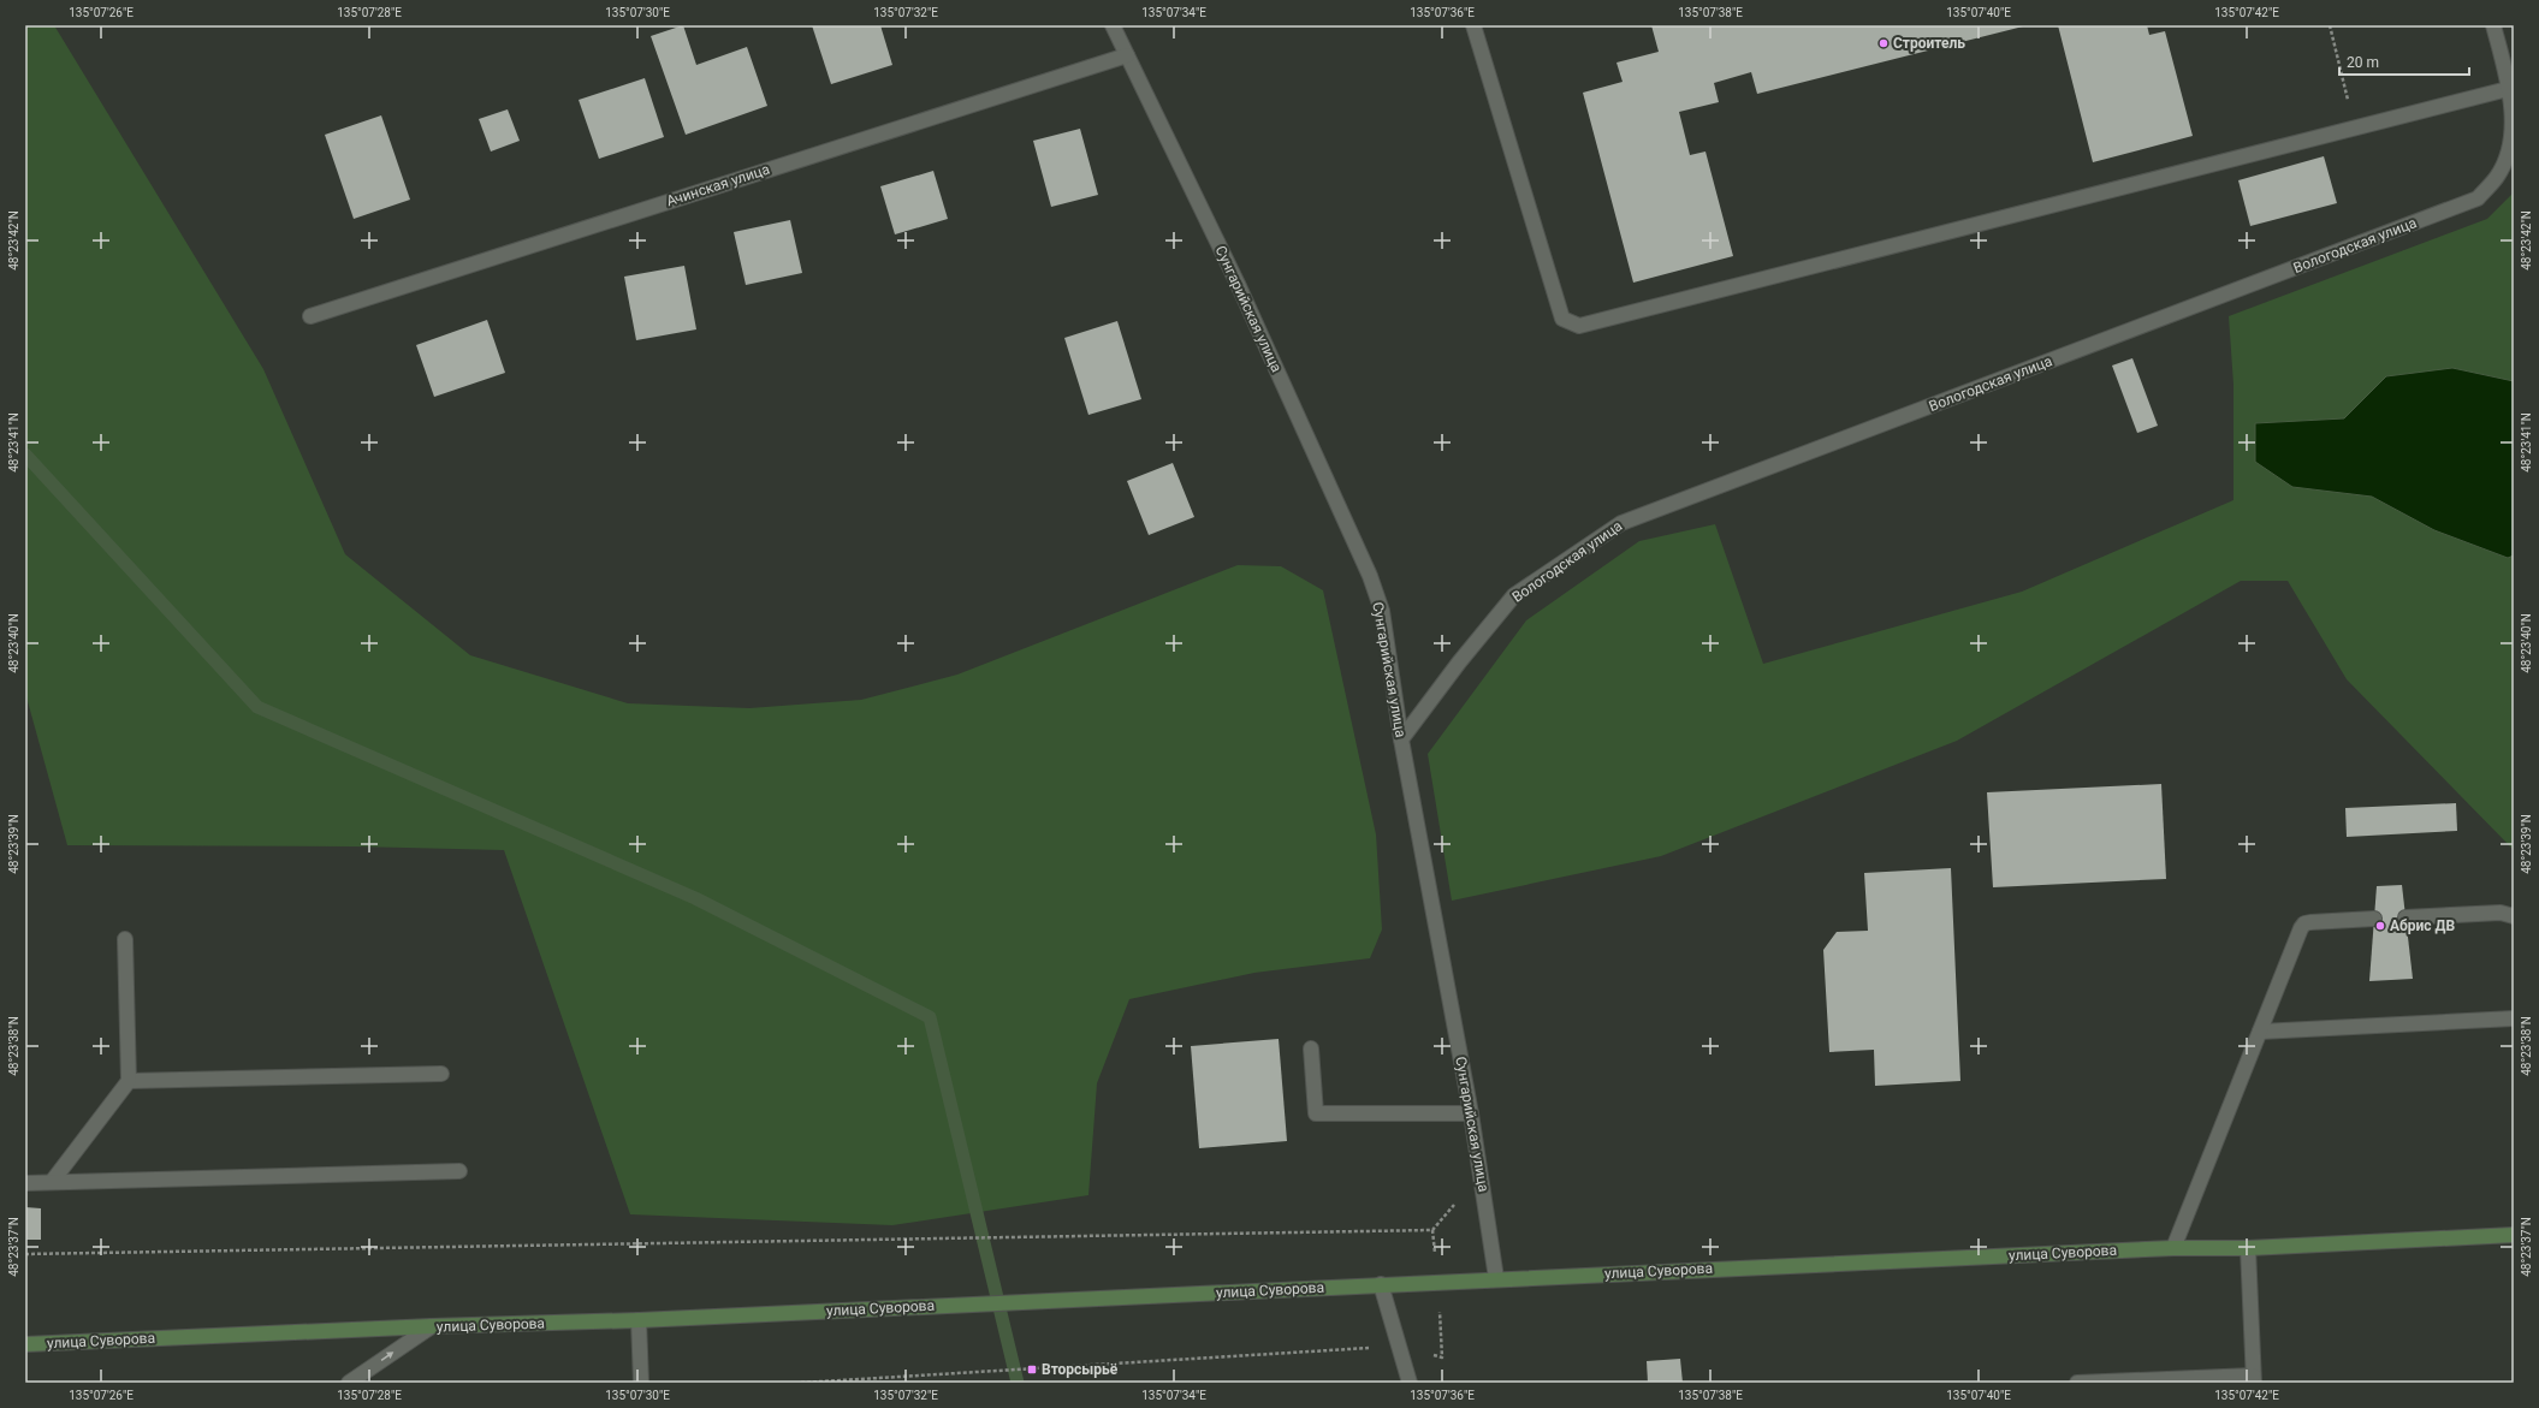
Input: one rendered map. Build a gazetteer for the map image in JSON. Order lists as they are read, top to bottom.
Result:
{
  "streets": {
    "main road": ["улица Суворова"],
    "street": ["Ачинская улица", "Вологодская улица", "Сунгарийская улица"]
  },
  "crossings": [
    ["Ачинская улица", "Сунгарийская улица"],
    ["Вологодская улица", "Сунгарийская улица"],
    ["Сунгарийская улица", "улица Суворова"]
  ],
  "places": {
    "other": ["Строитель", "Абрис ДВ"],
    "transit": ["Вторсырьё"]
  },
  "scale_bar": "20 m",
  "coordinates": [
    "135°07'26\"E",
    "135°07'28\"E",
    "135°07'30\"E",
    "135°07'32\"E",
    "135°07'34\"E",
    "135°07'36\"E",
    "135°07'38\"E",
    "135°07'40\"E",
    "135°07'42\"E",
    "48°23'42\"N",
    "48°23'41\"N",
    "48°23'40\"N",
    "48°23'39\"N",
    "48°23'38\"N",
    "48°23'37\"N"
  ]
}
